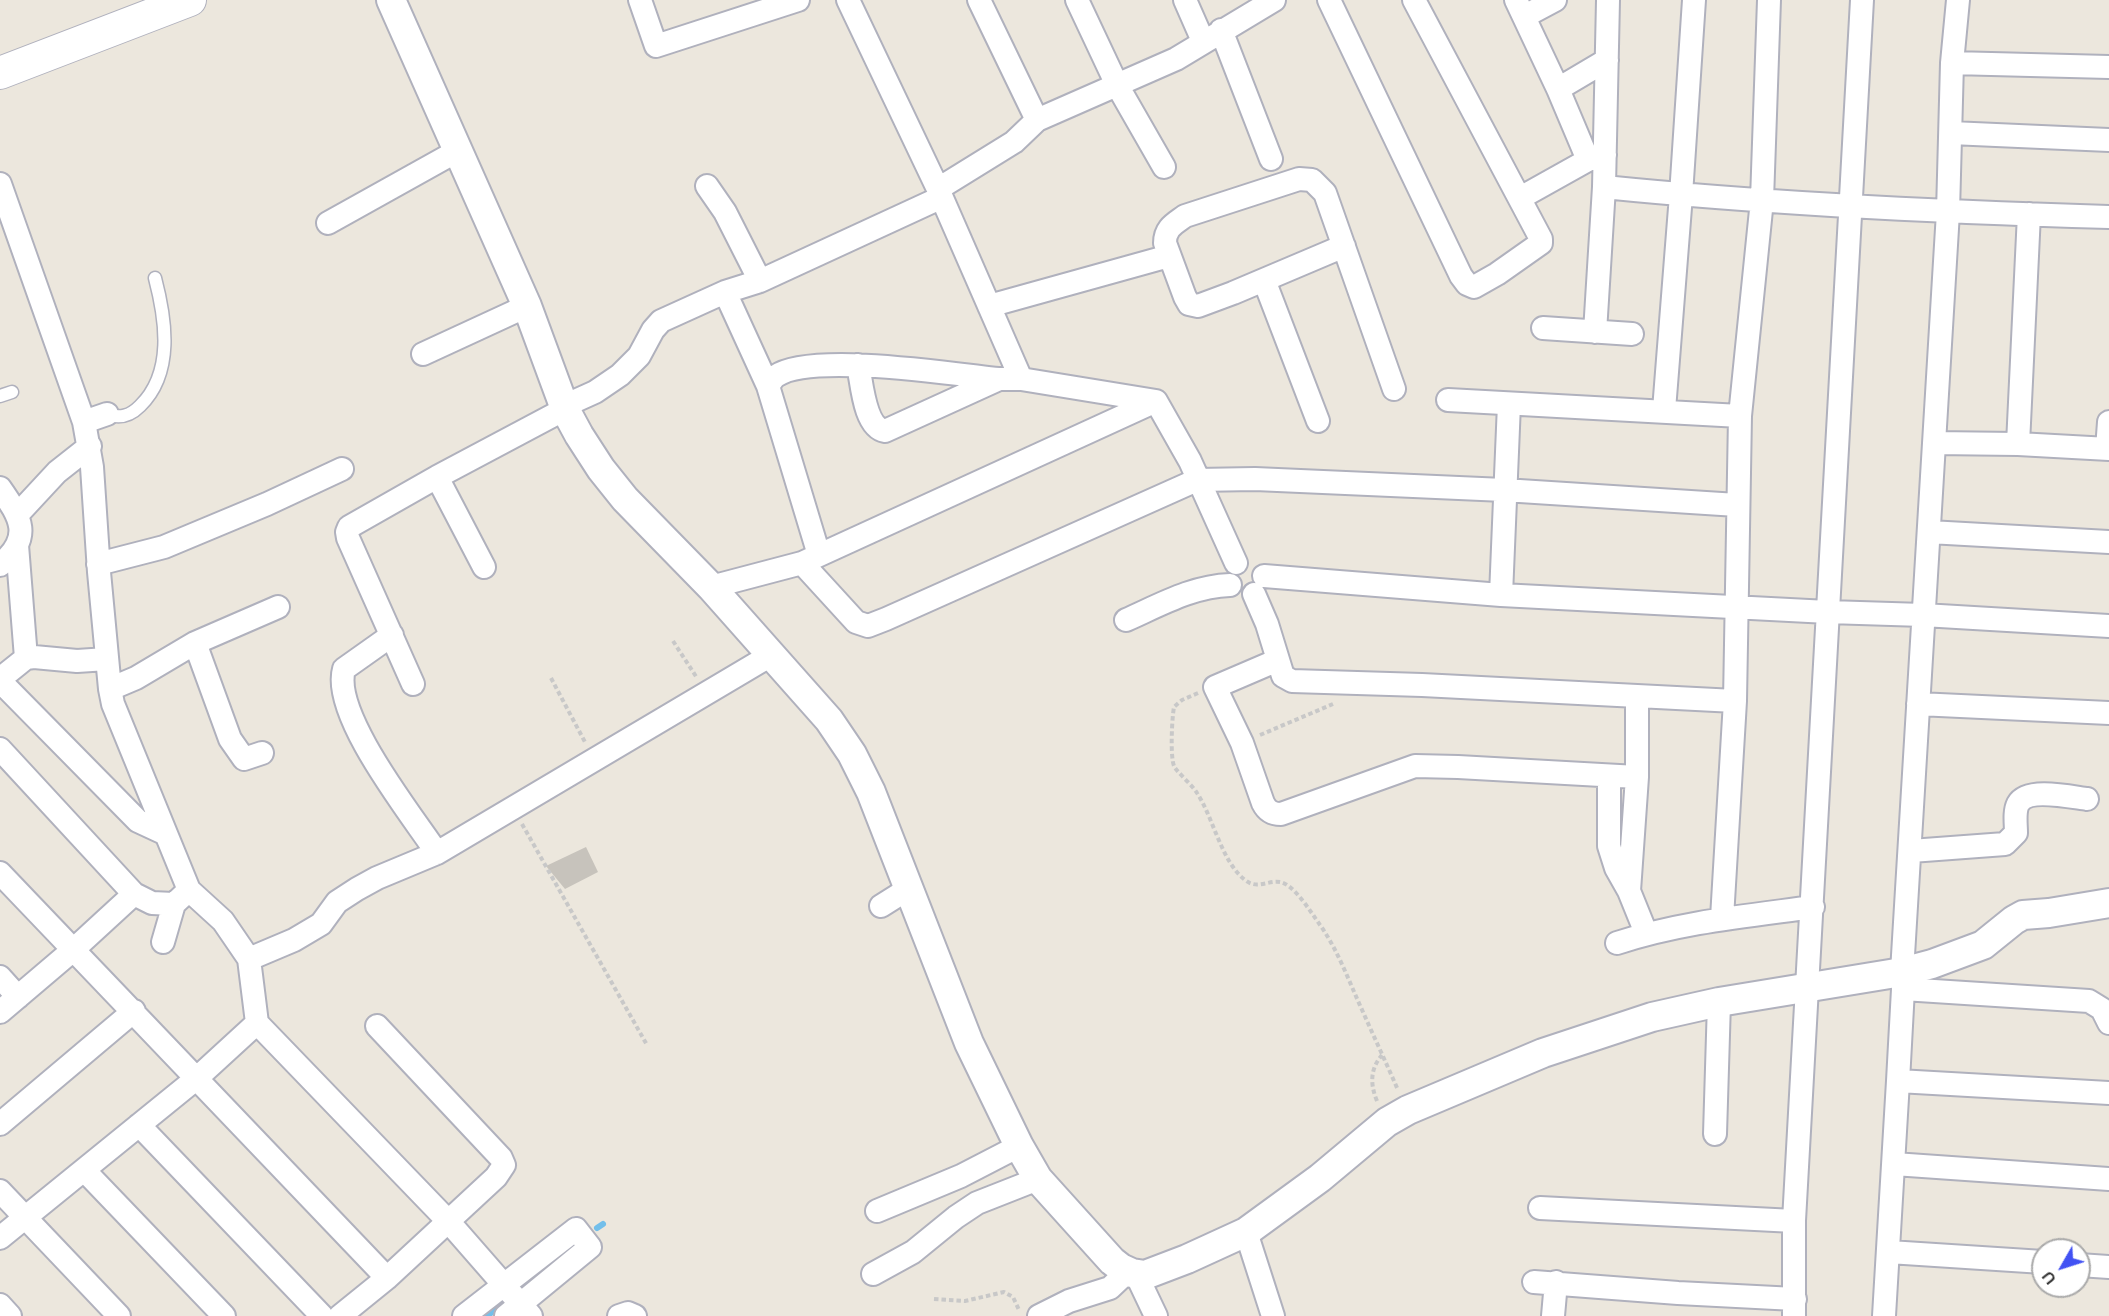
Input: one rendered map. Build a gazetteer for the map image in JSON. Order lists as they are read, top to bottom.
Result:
{
  "north": "bottom left"
}
